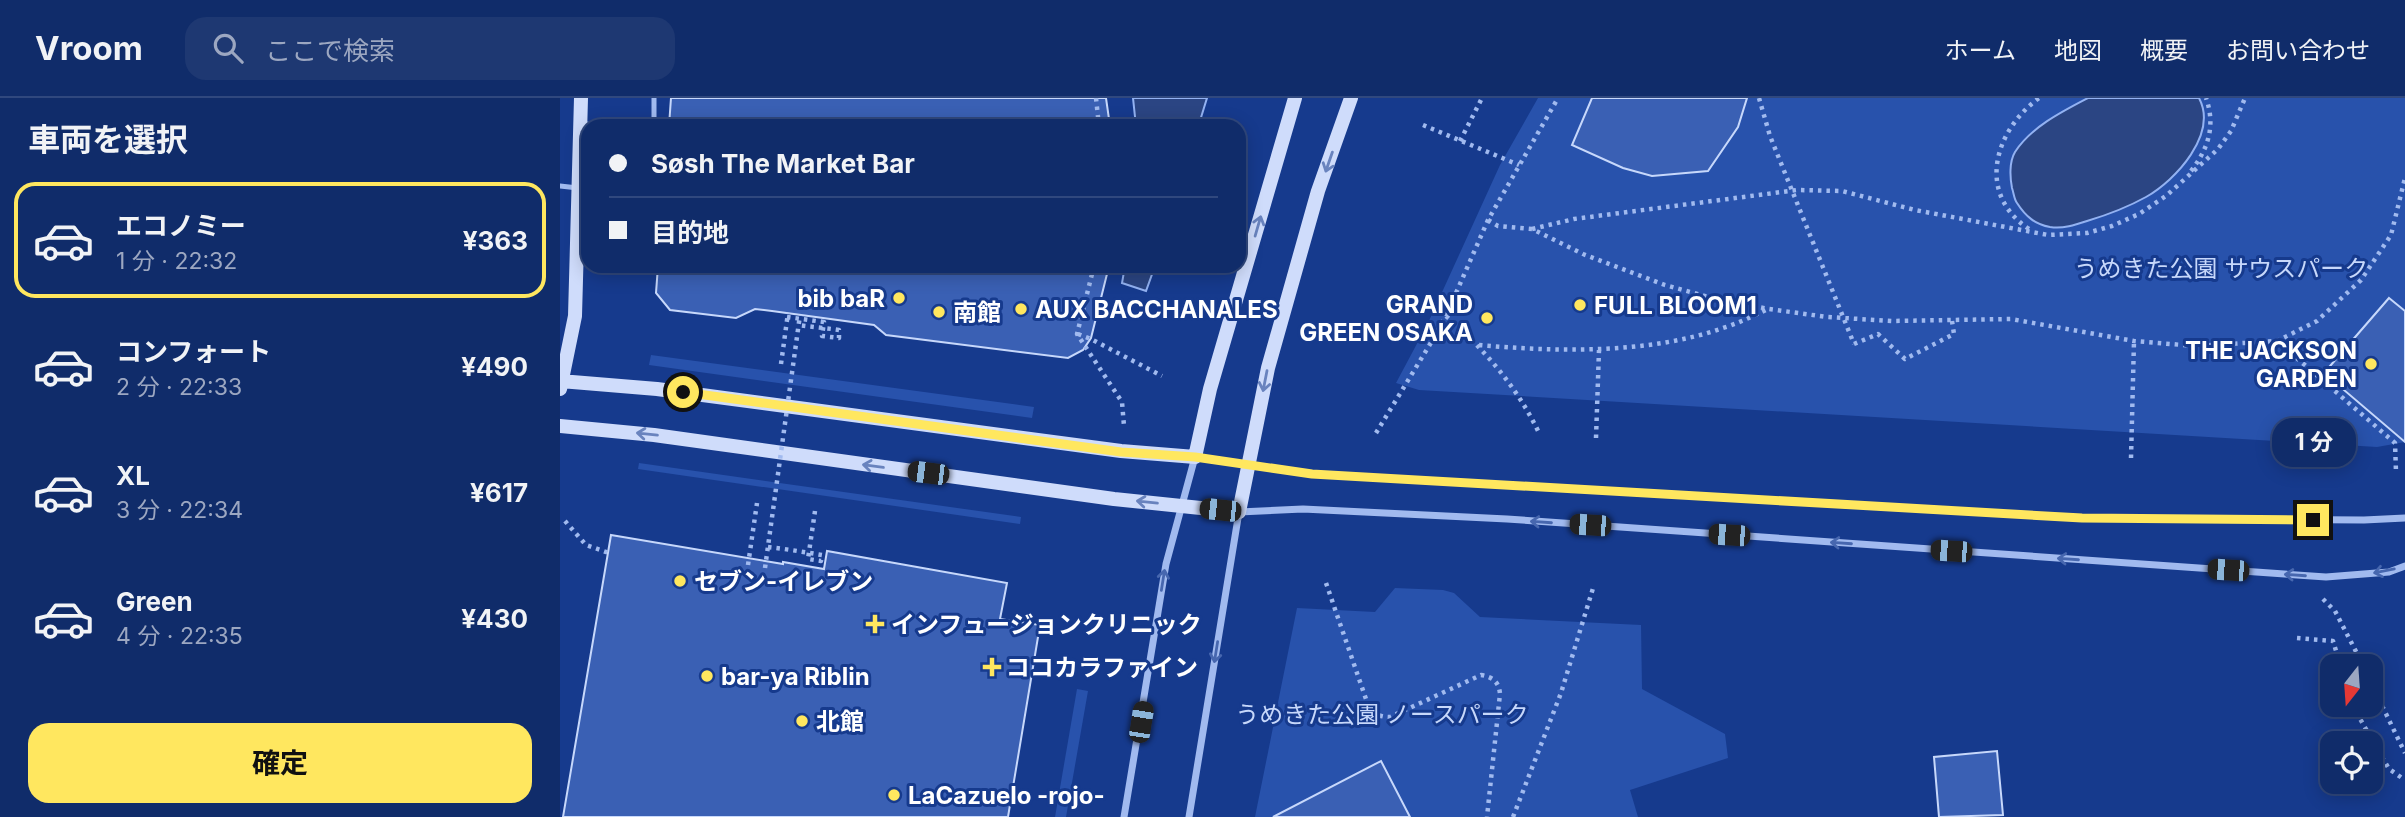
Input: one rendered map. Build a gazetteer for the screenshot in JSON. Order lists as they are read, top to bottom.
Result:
{
  "parks": ["うめきた公園 サウスパーク", "うめきた公園 ノースパーク"],
  "places": {
    "other": [
      "bib baR",
      "FULL BLOOM1",
      "AUX BACCHANALES",
      "南館",
      "GRAND GREEN OSAKA",
      "THE JACKSON GARDEN",
      "セブン-イレブン",
      "bar-ya Riblin",
      "北館",
      "LaCazuelo -rojo-"
    ],
    "health": ["インフュージョンクリニック", "ココカラファイン"]
  },
  "north": "bottom",
  "page": {
    "header": "Vroom",
    "search": "ここで検索",
    "nav": [
      "ホーム",
      "地図",
      "概要",
      "お問い合わせ"
    ],
    "heading": "車両を選択",
    "banner": ["Søsh The Market Bar", "目的地"],
    "list": [
      {
        "name": "エコノミー",
        "note": "1 分 · 22:32",
        "value": "¥363"
      },
      {
        "name": "コンフォート",
        "note": "2 分 · 22:33",
        "value": "¥490"
      },
      {
        "name": "XL",
        "note": "3 分 · 22:34",
        "value": "¥617"
      },
      {
        "name": "Green",
        "note": "4 分 · 22:35",
        "value": "¥430"
      }
    ],
    "bubble": "1 分",
    "buttons": "確定"
  }
}
